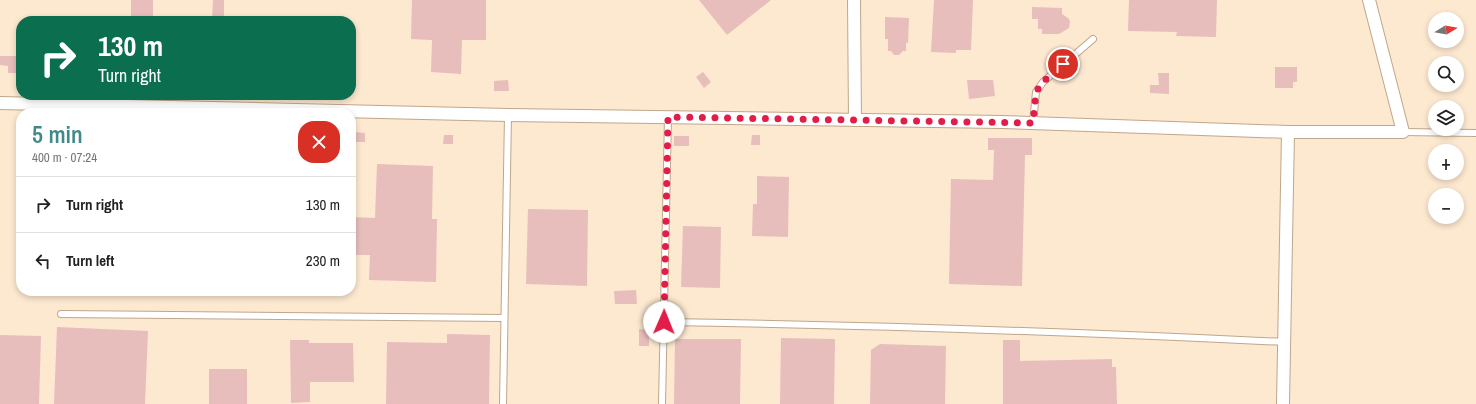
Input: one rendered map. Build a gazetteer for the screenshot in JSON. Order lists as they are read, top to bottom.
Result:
{
  "north": "right",
  "page": {
    "map_buttons": ["+", "−"],
    "turn": ["130 m", "Turn right"],
    "heading": ["5 min", "400 m · 07:24"],
    "list": [
      {
        "name": "Turn right",
        "value": "130 m"
      },
      {
        "name": "Turn left",
        "value": "230 m"
      }
    ]
  }
}
